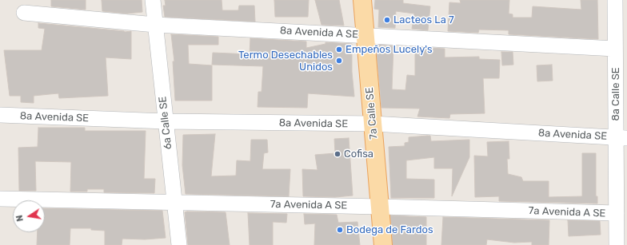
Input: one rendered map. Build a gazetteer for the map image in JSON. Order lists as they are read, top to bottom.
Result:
{
  "streets": {
    "main road": ["7a Calle SE"],
    "street": [
      "8a Avenida A SE",
      "8a Calle SE",
      "8a Avenida SE",
      "6a Calle SE",
      "7a Avenida A SE"
    ]
  },
  "crossings": [
    ["8a Avenida A SE", "8a Calle SE"],
    ["8a Avenida A SE", "7a Calle SE"],
    ["8a Avenida A SE", "6a Calle SE"],
    ["8a Calle SE", "8a Avenida SE"],
    ["8a Calle SE", "7a Avenida A SE"],
    ["7a Calle SE", "8a Avenida SE"],
    ["7a Calle SE", "7a Avenida A SE"],
    ["8a Avenida SE", "6a Calle SE"],
    ["6a Calle SE", "7a Avenida A SE"]
  ],
  "places": [
    "Lacteos La 7",
    "Empeños Lucely's",
    "Termo Desechables Unidos",
    "Cofisa",
    "Bodega de Fardos"
  ],
  "north": "left"
}
